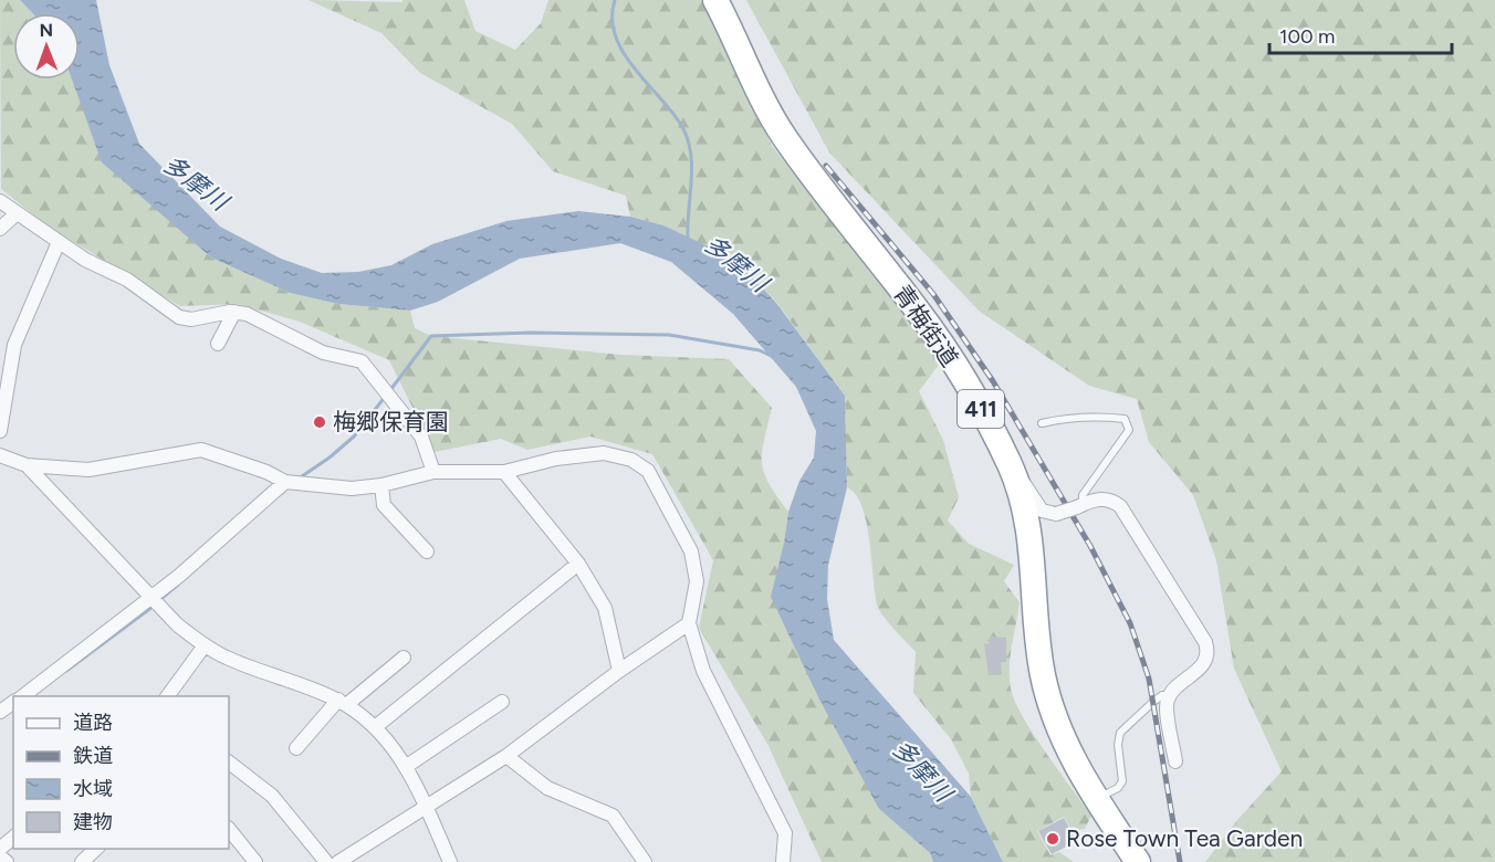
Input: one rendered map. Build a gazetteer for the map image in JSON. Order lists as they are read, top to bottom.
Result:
{
  "streets": {
    "highway": ["青梅街道", "411"]
  },
  "water": ["多摩川"],
  "places": ["梅郷保育園", "Rose Town Tea Garden"],
  "legend": [
    "道路",
    "鉄道",
    "水域",
    "建物"
  ],
  "scale_bar": "100 m",
  "north": "top"
}
